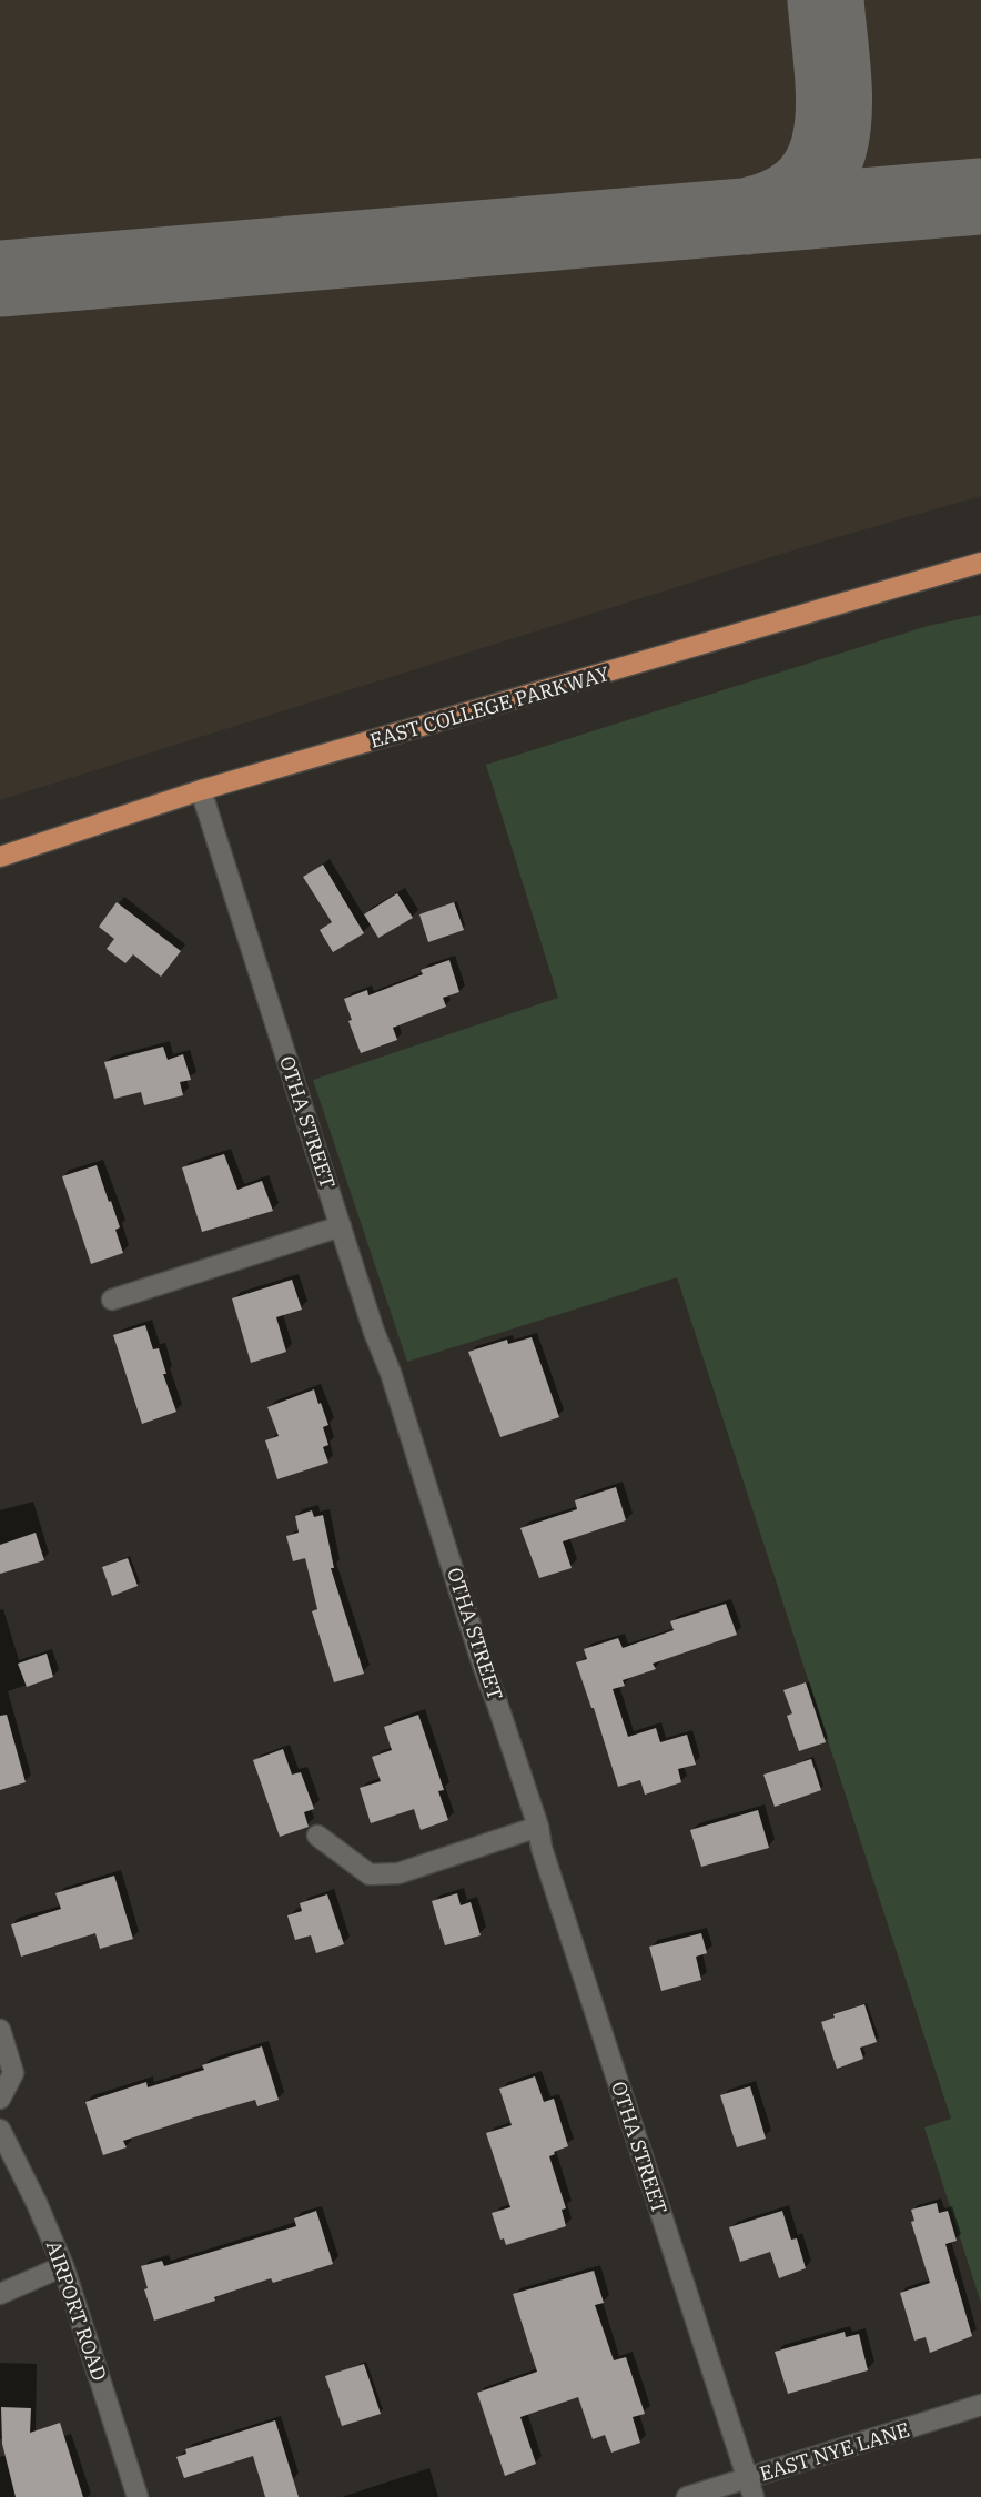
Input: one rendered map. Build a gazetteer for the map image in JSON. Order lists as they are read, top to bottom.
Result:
{
  "streets": {
    "main road": ["EAST COLLEGE PARKWAY"],
    "street": ["OTHA STREET", "AIRPORT ROAD", "EAST NYE LANE"]
  },
  "crossings": [
    ["EAST COLLEGE PARKWAY", "OTHA STREET"],
    ["OTHA STREET", "EAST NYE LANE"]
  ]
}
